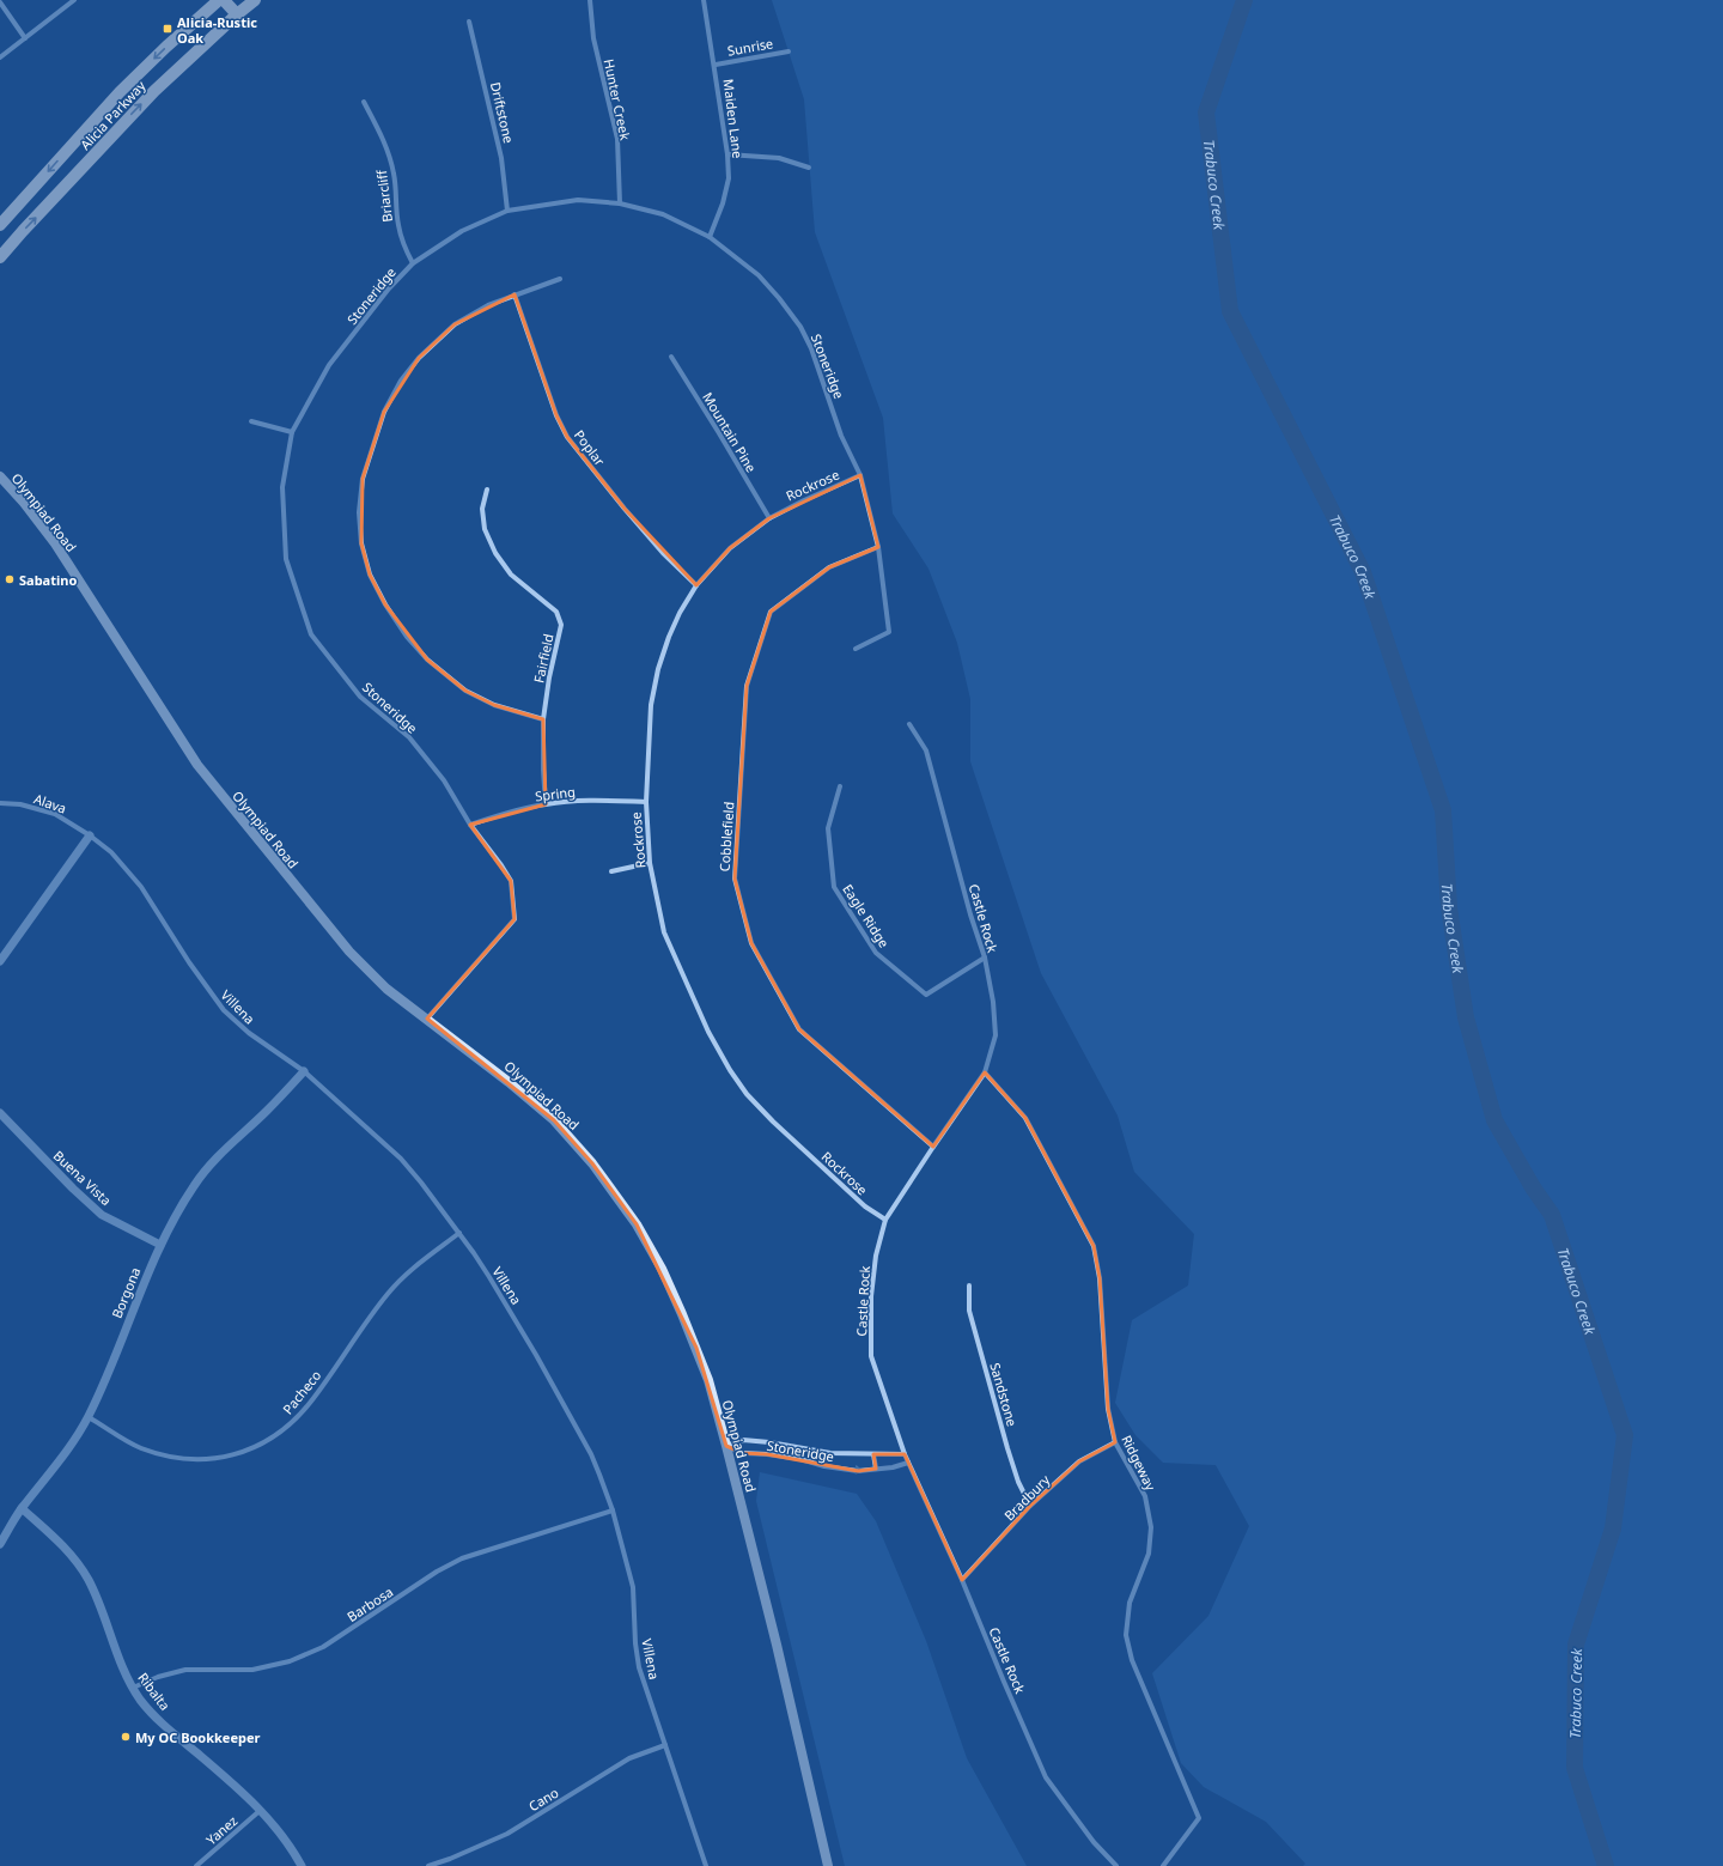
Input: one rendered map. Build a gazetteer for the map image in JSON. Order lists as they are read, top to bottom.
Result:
{
  "streets": {
    "main road": ["Alicia Parkway", "Olympiad Road"],
    "street": [
      "Sunrise",
      "Hunter Creek",
      "Driftstone",
      "Maiden Lane",
      "Briarcliff",
      "Stoneridge",
      "Mountain Pine",
      "Poplar",
      "Rockrose",
      "Fairfield",
      "Spring",
      "Alava",
      "Cobblefield",
      "Eagle Ridge",
      "Castle Rock",
      "Villena",
      "Buena Vista",
      "Borgona",
      "Pacheco",
      "Sandstone",
      "Ridgeway",
      "Bradbury",
      "Barbosa",
      "Ribalta",
      "Cano",
      "Yanez"
    ]
  },
  "crossings": [
    ["Sunrise", "Maiden Lane"],
    ["Hunter Creek", "Stoneridge"],
    ["Driftstone", "Stoneridge"],
    ["Maiden Lane", "Stoneridge"],
    ["Briarcliff", "Stoneridge"],
    ["Stoneridge", "Rockrose"],
    ["Stoneridge", "Olympiad Road"],
    ["Stoneridge", "Spring"],
    ["Stoneridge", "Cobblefield"],
    ["Stoneridge", "Castle Rock"],
    ["Mountain Pine", "Rockrose"],
    ["Poplar", "Rockrose"],
    ["Rockrose", "Spring"],
    ["Rockrose", "Castle Rock"],
    ["Fairfield", "Spring"],
    ["Alava", "Villena"],
    ["Cobblefield", "Castle Rock"],
    ["Eagle Ridge", "Castle Rock"],
    ["Castle Rock", "Ridgeway"],
    ["Castle Rock", "Bradbury"],
    ["Villena", "Borgona"],
    ["Villena", "Pacheco"],
    ["Villena", "Barbosa"],
    ["Villena", "Cano"],
    ["Buena Vista", "Borgona"],
    ["Borgona", "Pacheco"],
    ["Borgona", "Ribalta"],
    ["Sandstone", "Bradbury"],
    ["Ridgeway", "Bradbury"],
    ["Barbosa", "Ribalta"],
    ["Ribalta", "Yanez"]
  ],
  "water": ["Trabuco Creek"],
  "places": {
    "transit": ["Alicia-Rustic Oak"],
    "other": ["Sabatino", "My OC Bookkeeper"]
  }
}
